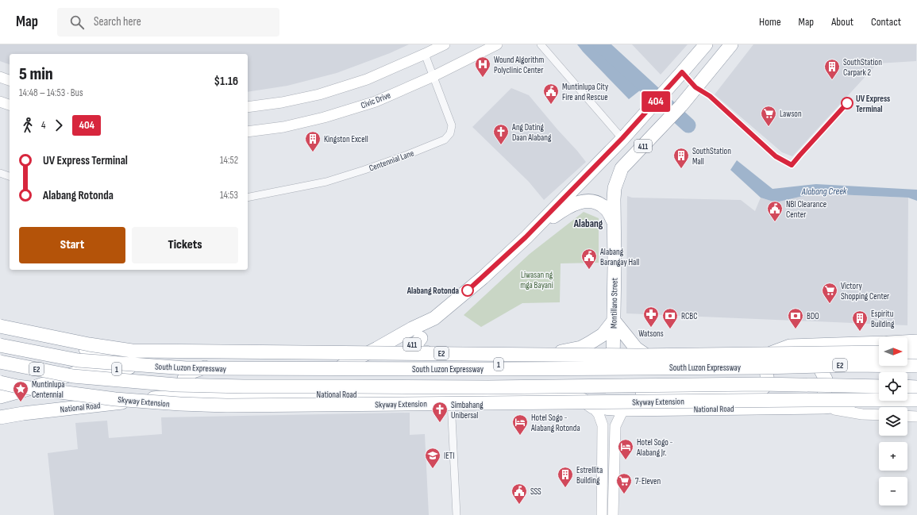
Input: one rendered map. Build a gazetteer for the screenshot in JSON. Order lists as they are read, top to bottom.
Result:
{
  "streets": {
    "highway": [
      "411",
      "Montillano Street",
      "E2",
      "1",
      "South Luzon Expressway",
      "National Road",
      "Skyway Extension"
    ],
    "main road": ["Civic Drive"],
    "street": ["Centennial Lane"]
  },
  "crossings": [
    ["Civic Drive", "Centennial Lane"],
    ["411", "1"],
    ["Montillano Street", "1"]
  ],
  "districts": ["Alabang"],
  "water": ["Alabang Creek"],
  "parks": ["Liwasan ng mga Bayani"],
  "places": {
    "hospital": ["Wound Algorithm Polyclinic Center"],
    "building": [
      "SouthStation Carpark 2",
      "Kingston Excell",
      "SouthStation Mall",
      "Espiritu Building",
      "Estrellita Building"
    ],
    "other": ["UV Express Terminal", "Alabang Rotonda"],
    "public building": [
      "Muntinlupa City Fire and Rescue",
      "NBI Clearance Center",
      "Alabang Barangay Hall",
      "SSS"
    ],
    "supermarket": ["Lawson", "Victory Shopping Center", "7-Eleven"],
    "church": ["Ang Dating Daan Alabang", "Simbahang Unibersal"],
    "pharmacy": ["Watsons"],
    "bank": ["RCBC", "BDO"],
    "place": ["Muntinlupa Centennial"],
    "hotel": ["Hotel Sogo - Alabang Rotonda", "Hotel Sogo - Alabang Jr."],
    "school or university": ["IETI"]
  },
  "lines": ["bus line 404"],
  "north": "right",
  "page": {
    "header": "Map",
    "search": "Search here",
    "nav": [
      "Home",
      "Map",
      "About",
      "Contact"
    ],
    "on_map": "404",
    "heading": ["5 min", "14:48 – 14:53 · Bus", "$1.16"],
    "legs": ["4", "404"],
    "list": [
      {
        "name": "UV Express Terminal",
        "value": "14:52"
      },
      {
        "name": "Alabang Rotonda",
        "value": "14:53"
      }
    ],
    "buttons": ["Start", "Tickets"],
    "map_buttons": ["+", "−"]
  }
}
